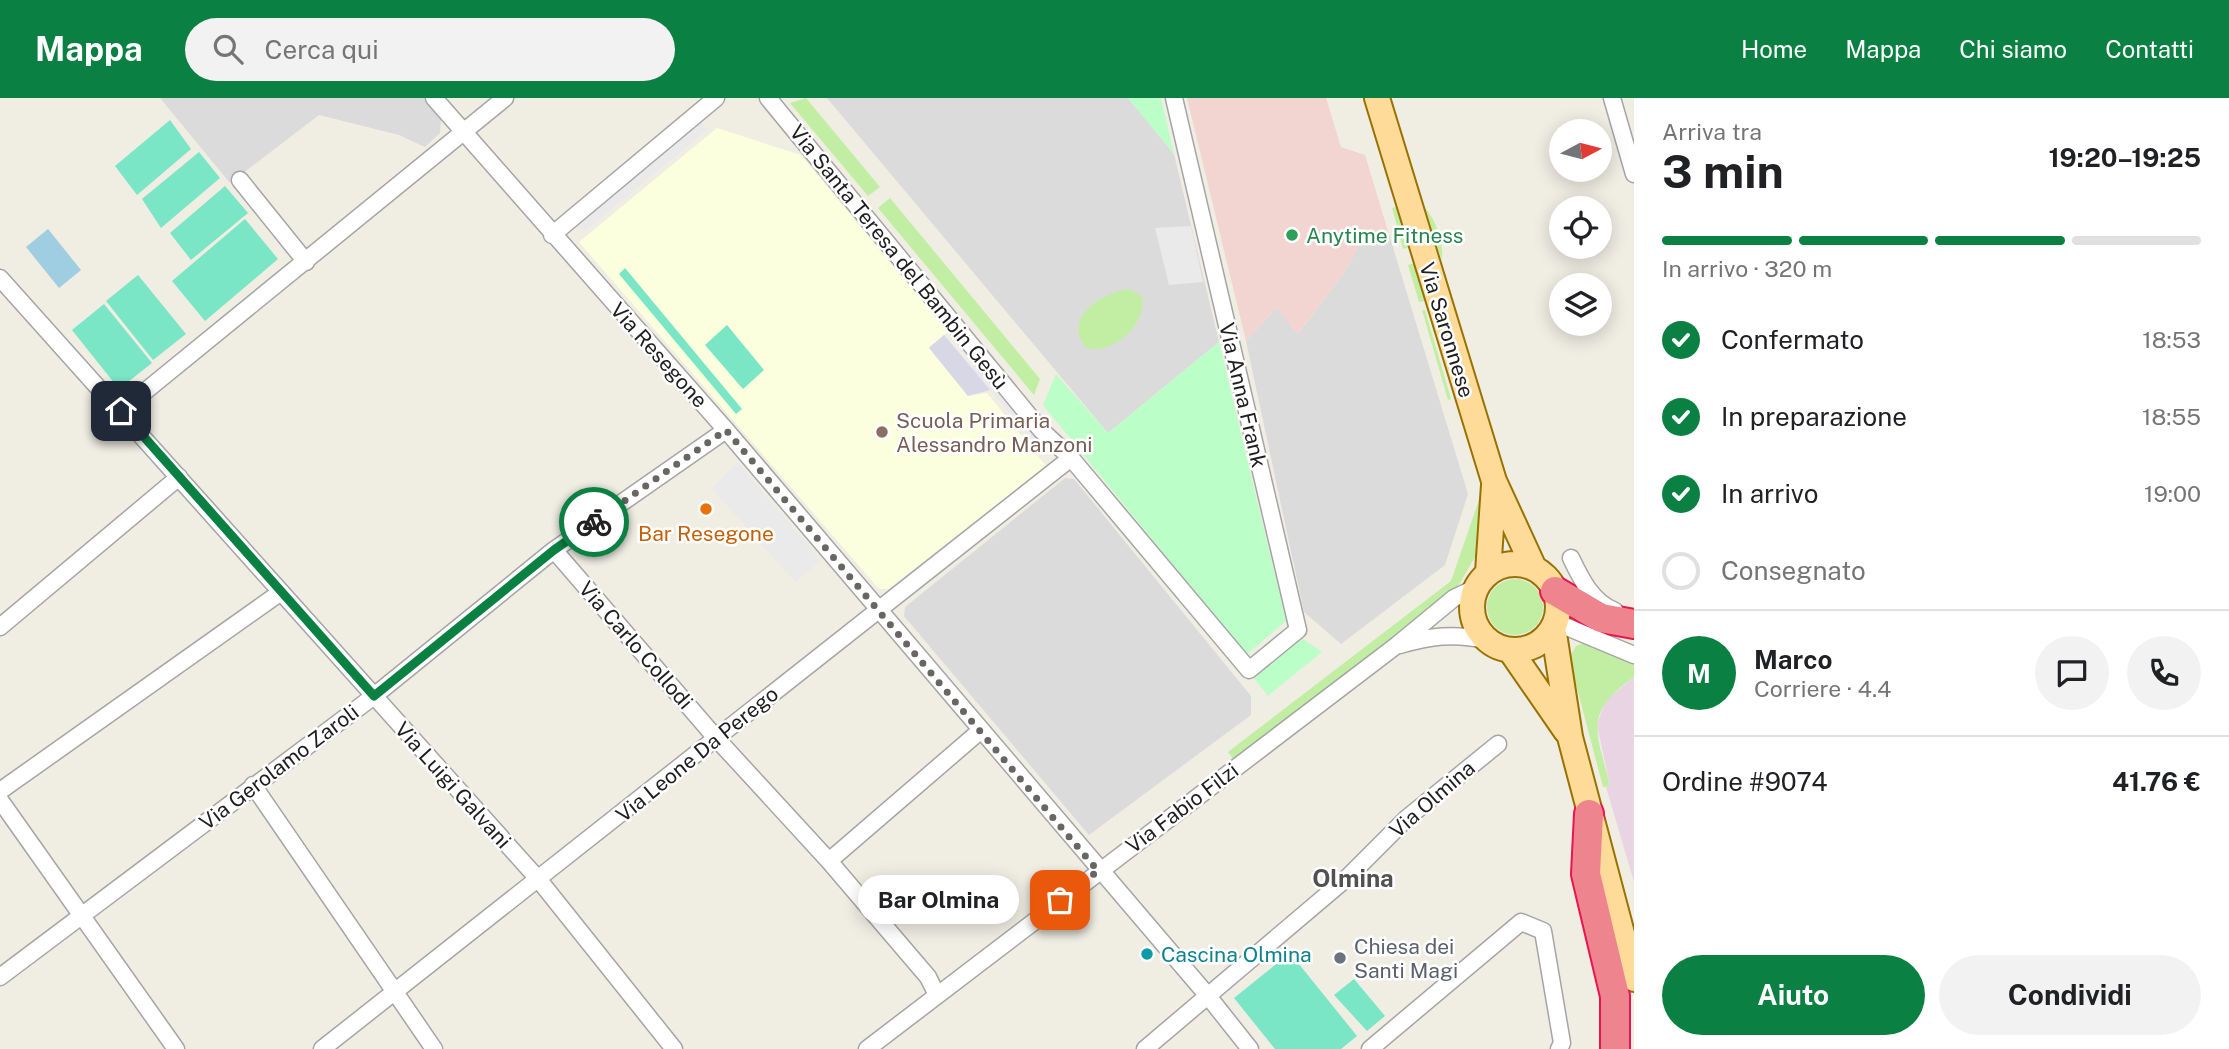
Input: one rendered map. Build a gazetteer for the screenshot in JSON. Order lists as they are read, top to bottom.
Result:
{
  "streets": {
    "main road": ["Via Saronnese"],
    "street": [
      "Via Santa Teresa del Bambin Gesù",
      "Via Resegone",
      "Via Anna Frank",
      "Via Carlo Collodi",
      "Via Leone Da Perego",
      "Via Gerolamo Zaroli",
      "Via Luigi Galvani",
      "Via Olmina",
      "Via Fabio Filzi"
    ]
  },
  "crossings": [
    ["Via Santa Teresa del Bambin Gesù", "Via Anna Frank"],
    ["Via Santa Teresa del Bambin Gesù", "Via Leone Da Perego"],
    ["Via Saronnese", "Via Fabio Filzi"],
    ["Via Resegone", "Via Leone Da Perego"],
    ["Via Resegone", "Via Gerolamo Zaroli"],
    ["Via Resegone", "Via Fabio Filzi"],
    ["Via Carlo Collodi", "Via Leone Da Perego"],
    ["Via Carlo Collodi", "Via Gerolamo Zaroli"],
    ["Via Carlo Collodi", "Via Fabio Filzi"],
    ["Via Leone Da Perego", "Via Luigi Galvani"],
    ["Via Gerolamo Zaroli", "Via Luigi Galvani"]
  ],
  "districts": ["Olmina"],
  "places": [
    "Anytime Fitness",
    "Scuola Primaria Alessandro Manzoni",
    "Bar Resegone",
    "Bar Olmina",
    "Cascina Olmina",
    "Chiesa dei Santi Magi"
  ],
  "north": "right",
  "page": {
    "header": "Mappa",
    "search": "Cerca qui",
    "nav": [
      "Home",
      "Mappa",
      "Chi siamo",
      "Contatti"
    ],
    "heading": ["3 min", "Arriva tra", "19:20–19:25"],
    "panel": [
      "Marco",
      "Corriere · 4.4",
      "Ordine #9074",
      "41.76 €"
    ],
    "bar": "In arrivo · 320 m",
    "list": [
      ["Confermato", "18:53"],
      ["In preparazione", "18:55"],
      ["In arrivo", "19:00"],
      "Consegnato"
    ],
    "round": "M",
    "bubble": "Bar Olmina",
    "buttons": ["Aiuto", "Condividi"]
  }
}
